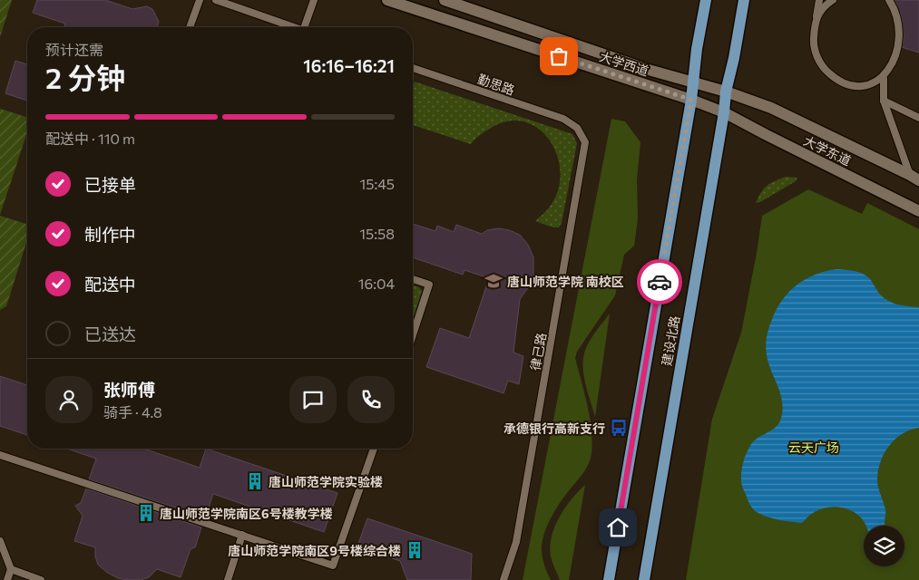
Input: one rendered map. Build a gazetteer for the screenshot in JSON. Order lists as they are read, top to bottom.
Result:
{
  "streets": {
    "main road": ["大学西道", "大学东道", "建设北路"],
    "lane": ["勤思路", "律己路"]
  },
  "crossings": [
    ["大学西道", "大学东道"],
    ["大学西道", "建设北路"],
    ["勤思路", "律己路"],
    ["大学东道", "建设北路"]
  ],
  "parks": ["云天广场"],
  "places": {
    "school or university": ["唐山师范学院 南校区"],
    "bus stop": ["承德银行高新支行"],
    "building": ["唐山师范学院实验楼", "唐山师范学院南区6号楼教学楼", "唐山师范学院南区9号楼综合楼"]
  },
  "page": {
    "heading": ["2 分钟", "预计还需", "16:16–16:21"],
    "panel": ["张师傅", "骑手 · 4.8"],
    "bar": "配送中 · 110 m",
    "list": [
      ["已接单", "15:45"],
      ["制作中", "15:58"],
      ["配送中", "16:04"],
      "已送达"
    ]
  }
}
